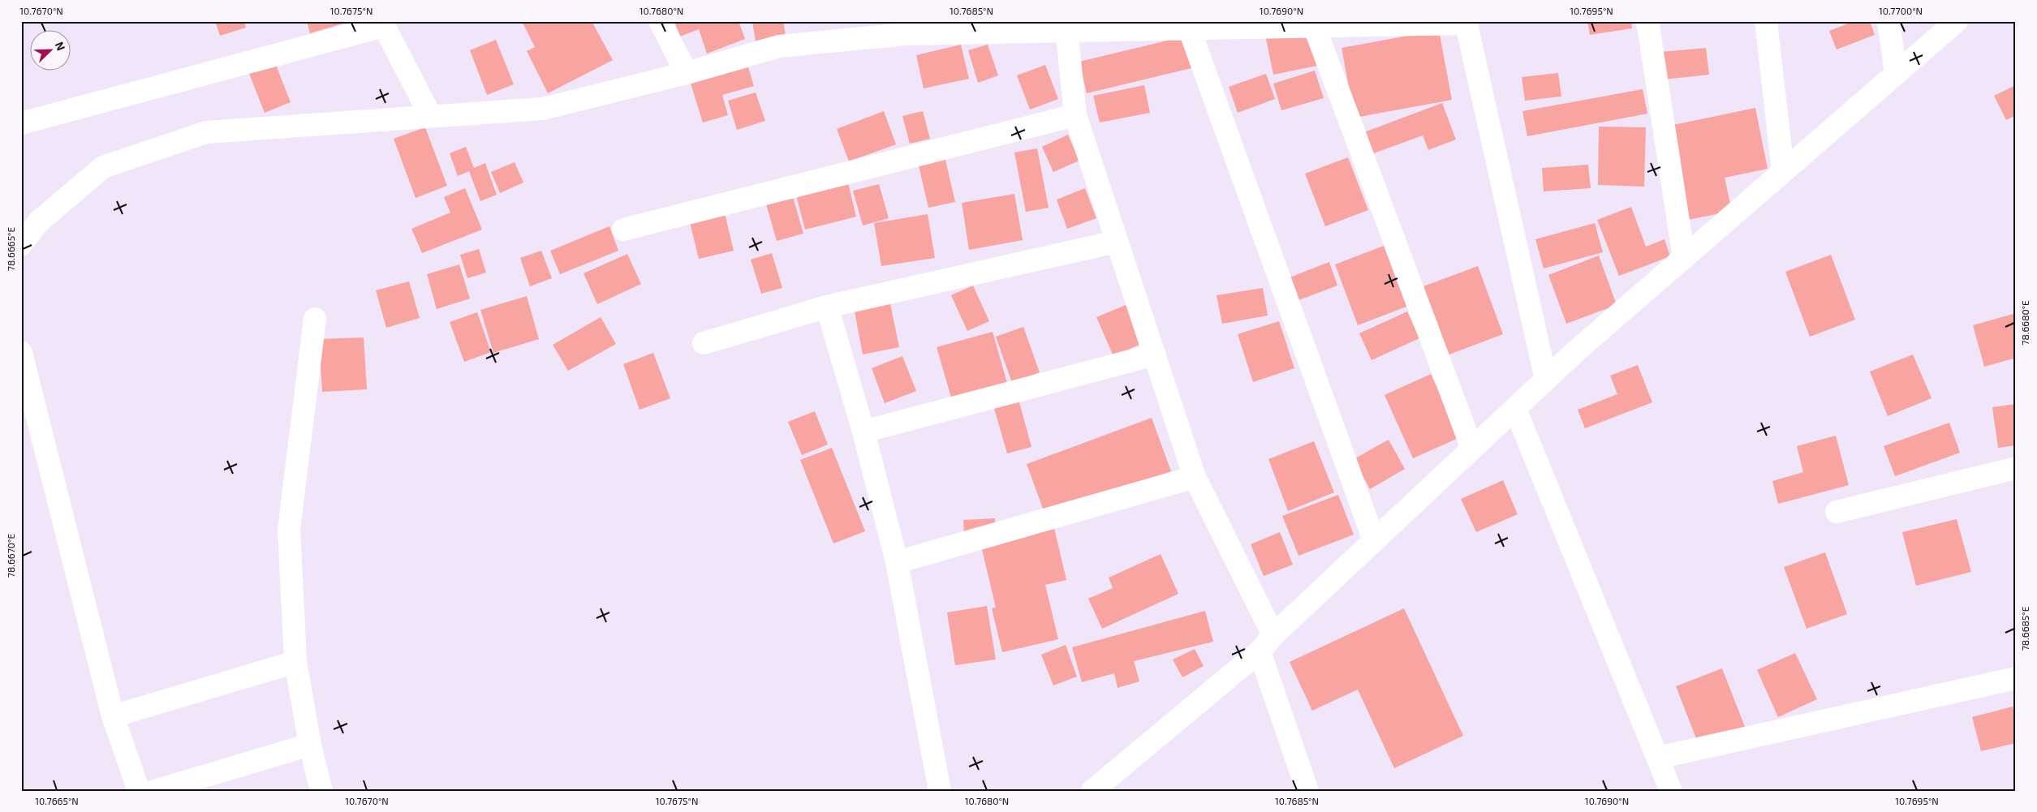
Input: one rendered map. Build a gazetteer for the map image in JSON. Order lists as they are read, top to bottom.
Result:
{
  "north": "top right",
  "coordinates": [
    "10.7670°N",
    "10.7675°N",
    "10.7680°N",
    "10.7685°N",
    "10.7690°N",
    "10.7695°N",
    "10.7700°N",
    "78.6665°E",
    "78.6680°E",
    "78.6670°E",
    "78.6685°E",
    "10.7665°N"
  ]
}
